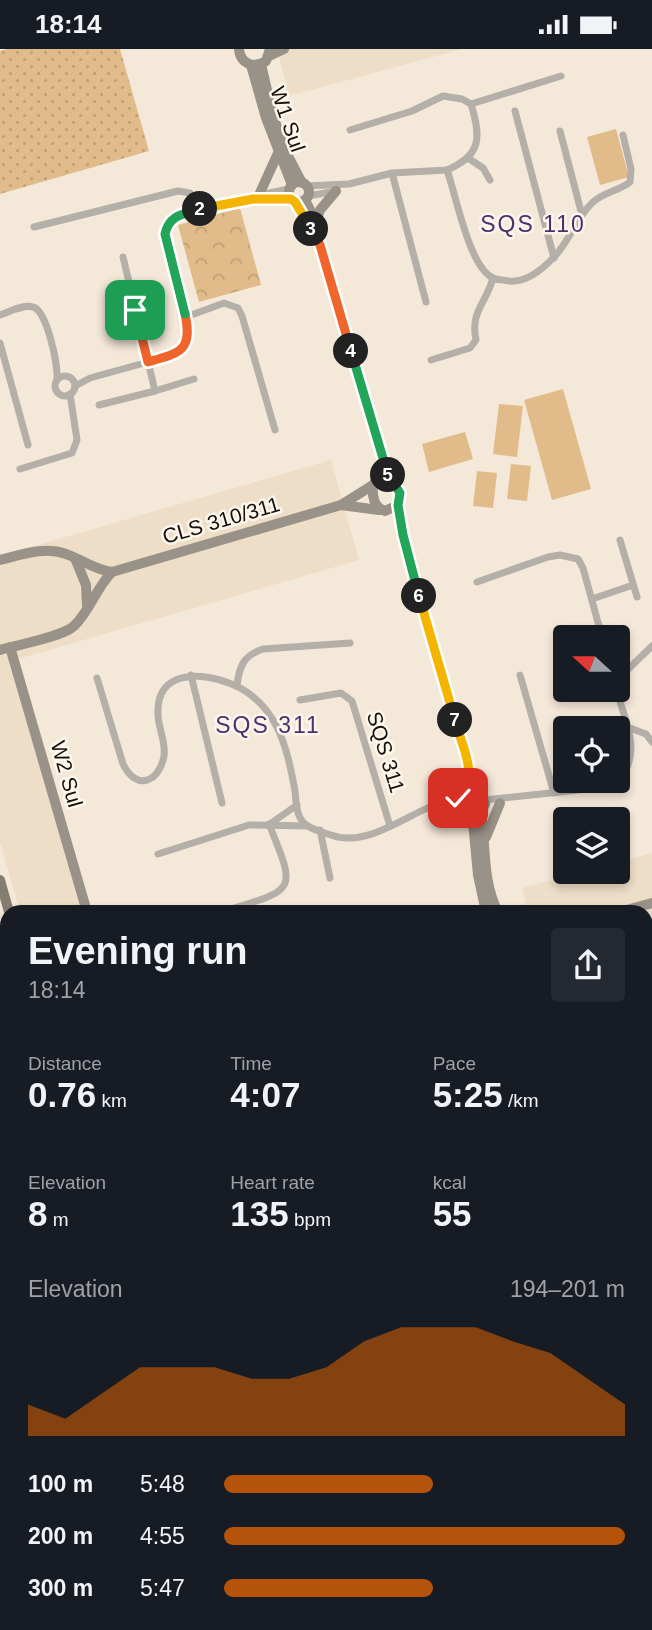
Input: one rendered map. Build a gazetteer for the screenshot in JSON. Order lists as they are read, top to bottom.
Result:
{
  "streets": {
    "street": [
      "W1 Sul",
      "CLS 310/311",
      "SQS 311",
      "W2 Sul"
    ]
  },
  "crossings": [
    ["W1 Sul", "CLS 310/311"]
  ],
  "districts": ["SQS 110", "SQS 311"],
  "north": "left",
  "page": {
    "status": "18:14",
    "pins": [
      "2",
      "3",
      "4",
      "5",
      "6",
      "7"
    ],
    "heading": ["Evening run", "18:14"],
    "stats": [
      ["Distance", "0.76 km"],
      ["Time", "4:07"],
      ["Pace", "5:25 /km"],
      ["Elevation", "8 m"],
      ["Heart rate", "135 bpm"],
      ["kcal", "55"]
    ],
    "chart": ["Elevation", "194–201 m"],
    "list": [
      {
        "name": "100 m",
        "note": "5:48"
      },
      {
        "name": "200 m",
        "note": "4:55"
      },
      {
        "name": "300 m",
        "note": "5:47"
      }
    ]
  }
}
